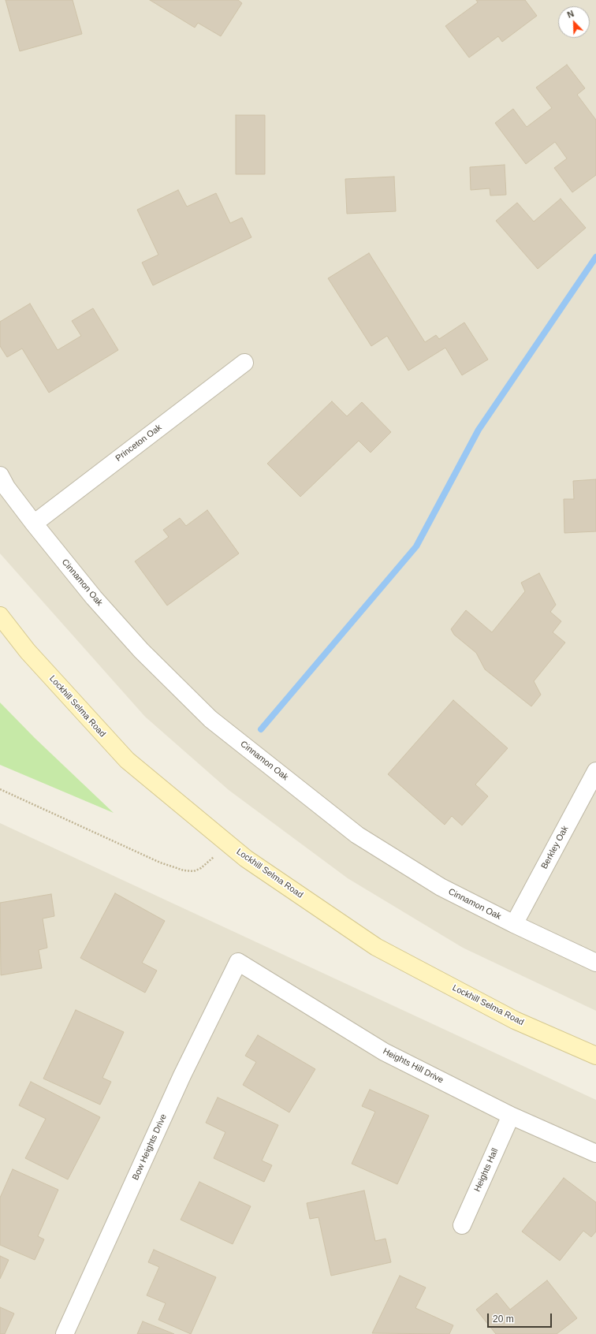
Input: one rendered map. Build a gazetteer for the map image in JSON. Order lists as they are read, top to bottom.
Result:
{
  "streets": {
    "main road": ["Lockhill Selma Road"],
    "street": [
      "Princeton Oak",
      "Cinnamon Oak",
      "Berkley Oak",
      "Heights Hill Drive",
      "Bow Heights Drive",
      "Heights Hall"
    ]
  },
  "crossings": [
    ["Princeton Oak", "Cinnamon Oak"],
    ["Cinnamon Oak", "Berkley Oak"],
    ["Heights Hill Drive", "Bow Heights Drive"],
    ["Heights Hill Drive", "Heights Hall"]
  ],
  "scale_bar": "20 m",
  "north": "top left"
}
